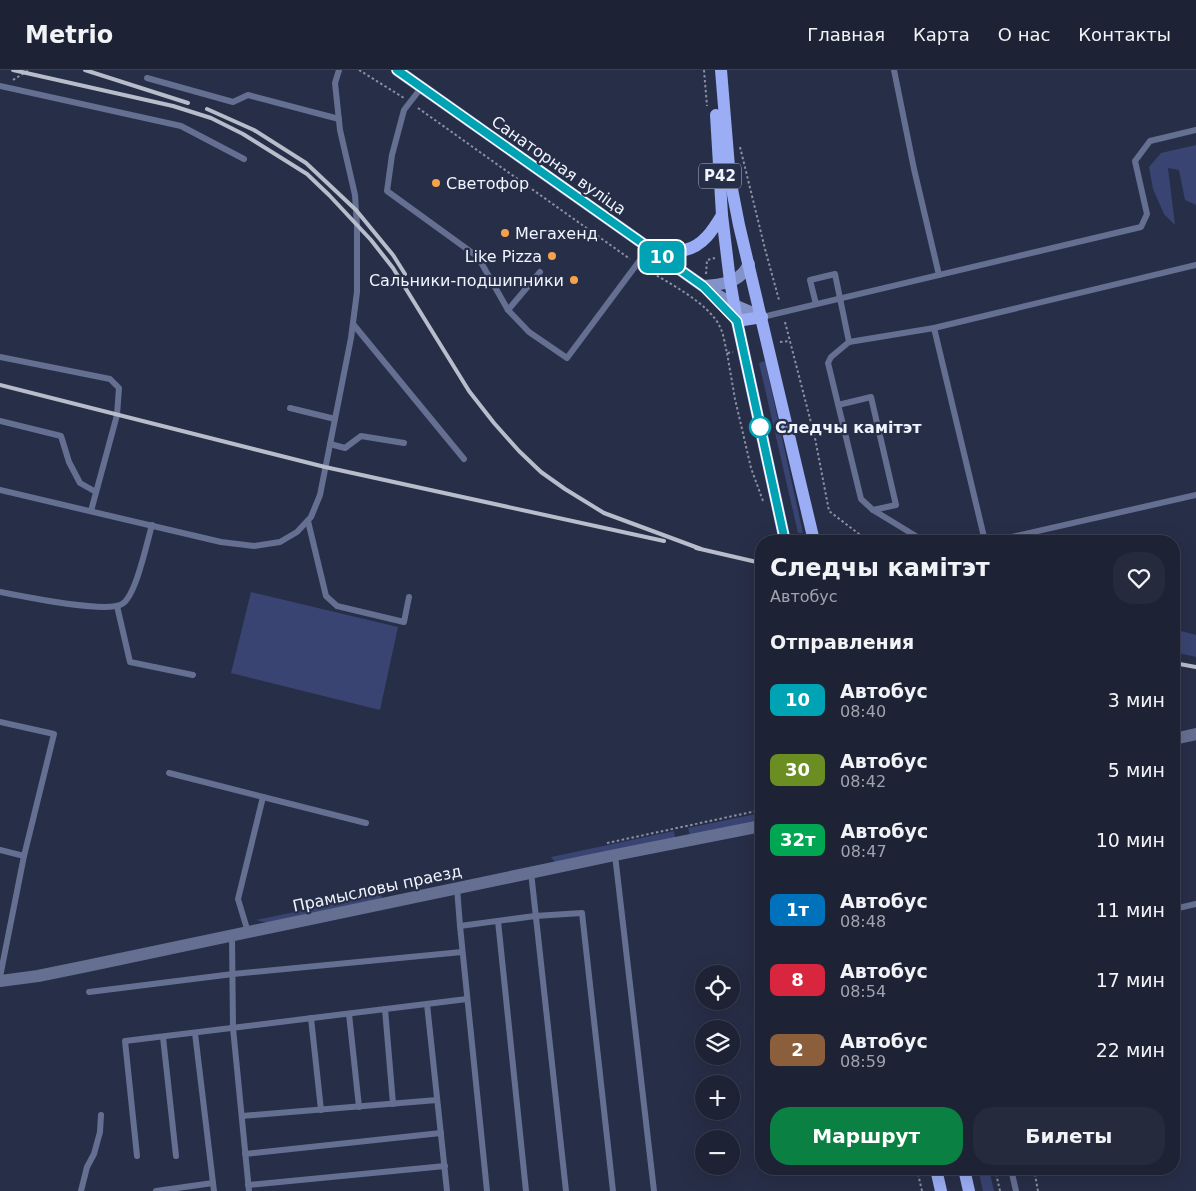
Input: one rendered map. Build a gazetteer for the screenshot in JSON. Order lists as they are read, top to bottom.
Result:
{
  "streets": {
    "main road": ["Р42"],
    "street": ["Санаторная вуліца", "Прамысловы праезд"]
  },
  "places": [
    "Светофор",
    "Мегахенд",
    "Like Pizza",
    "Сальники-подшипники",
    "Следчы камітэт"
  ],
  "lines": ["bus line 10"],
  "page": {
    "header": "Metrio",
    "nav": [
      "Главная",
      "Карта",
      "О нас",
      "Контакты"
    ],
    "on_map": "10",
    "heading": [
      ["Следчы камітэт", "Автобус"],
      "Отправления"
    ],
    "list": [
      {
        "mark": "10",
        "name": "Автобус",
        "note": "08:40",
        "value": "3 мин"
      },
      {
        "mark": "30",
        "name": "Автобус",
        "note": "08:42",
        "value": "5 мин"
      },
      {
        "mark": "32т",
        "name": "Автобус",
        "note": "08:47",
        "value": "10 мин"
      },
      {
        "mark": "1т",
        "name": "Автобус",
        "note": "08:48",
        "value": "11 мин"
      },
      {
        "mark": "8",
        "name": "Автобус",
        "note": "08:54",
        "value": "17 мин"
      },
      {
        "mark": "2",
        "name": "Автобус",
        "note": "08:59",
        "value": "22 мин"
      }
    ],
    "map_buttons": ["+", "−"],
    "buttons": ["Маршрут", "Билеты"]
  }
}
